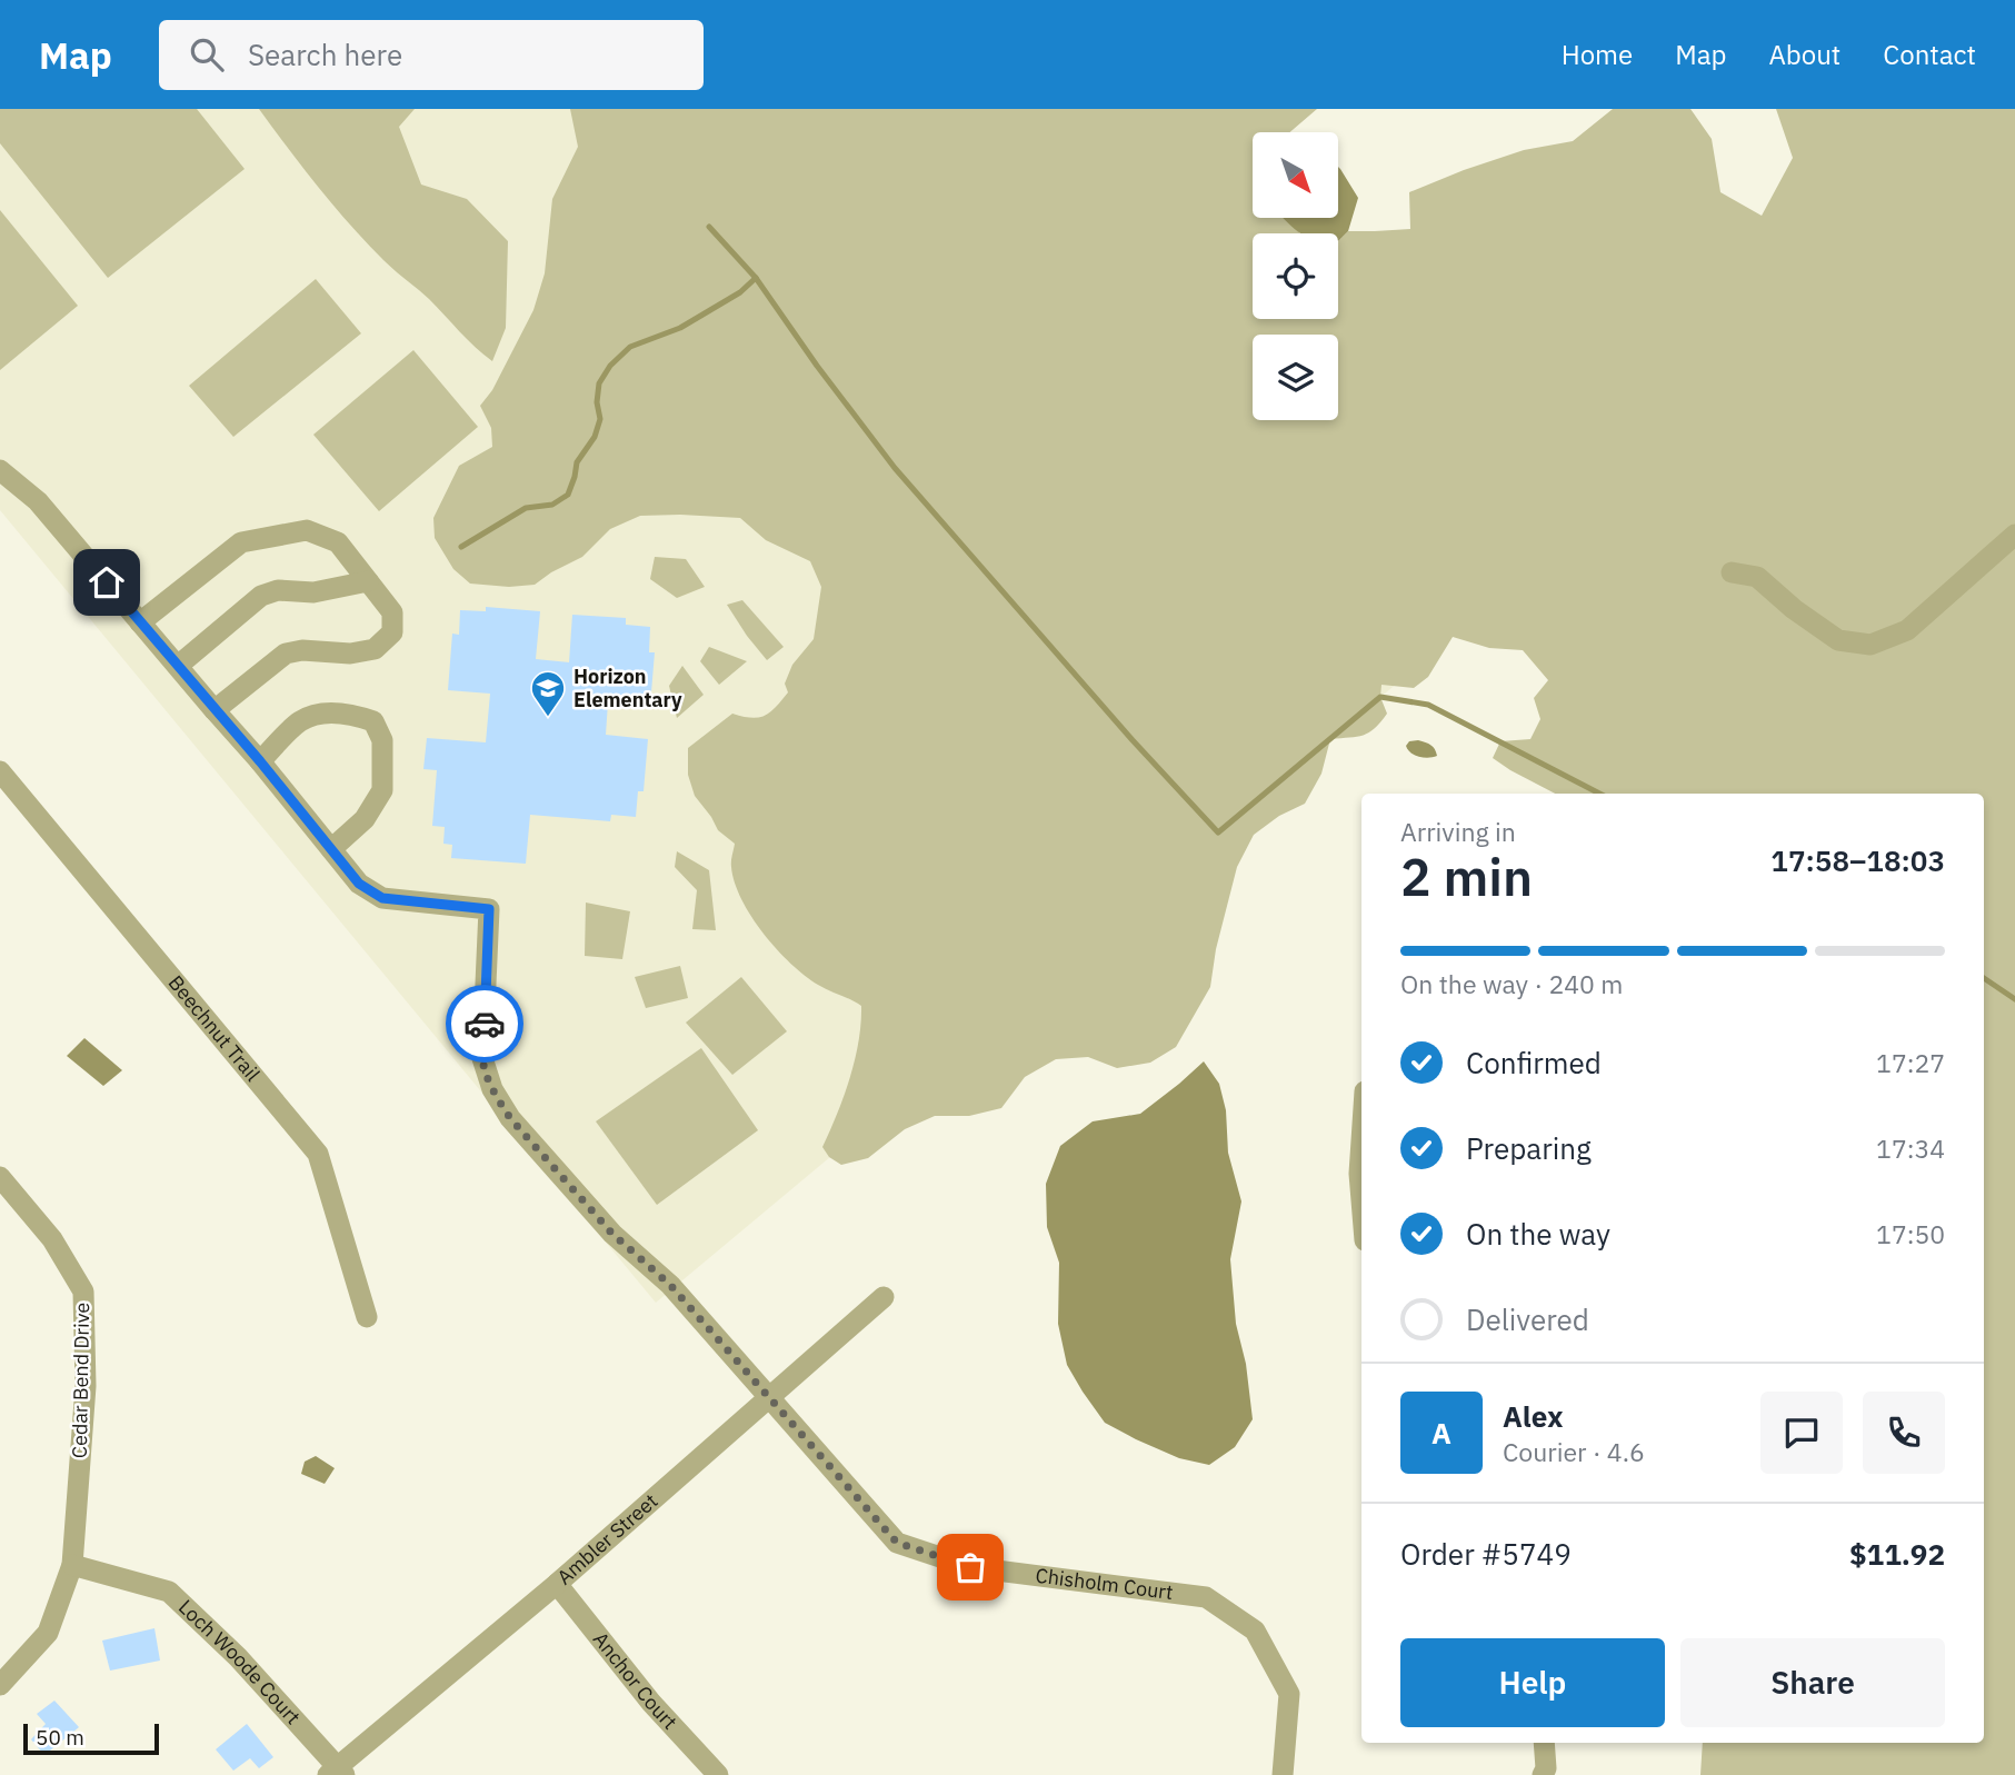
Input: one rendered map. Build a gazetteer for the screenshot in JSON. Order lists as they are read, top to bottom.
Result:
{
  "streets": {
    "street": [
      "Beechnut Trail",
      "Cedar Bend Drive",
      "Ambler Street",
      "Chisholm Court",
      "Loch Woode Court",
      "Anchor Court"
    ]
  },
  "crossings": [
    ["Cedar Bend Drive", "Loch Woode Court"],
    ["Ambler Street", "Chisholm Court"],
    ["Ambler Street", "Loch Woode Court"],
    ["Ambler Street", "Anchor Court"]
  ],
  "places": {
    "school or university": ["Horizon Elementary"]
  },
  "scale_bar": "50 m",
  "north": "bottom right",
  "page": {
    "header": "Map",
    "search": "Search here",
    "nav": [
      "Home",
      "Map",
      "About",
      "Contact"
    ],
    "heading": ["2 min", "Arriving in", "17:58–18:03"],
    "panel": [
      "Alex",
      "Courier · 4.6",
      "Order #5749",
      "$11.92"
    ],
    "bar": "On the way · 240 m",
    "list": [
      ["Confirmed", "17:27"],
      ["Preparing", "17:34"],
      ["On the way", "17:50"],
      "Delivered"
    ],
    "round": "A",
    "buttons": ["Help", "Share"],
    "scale": "50 m"
  }
}
